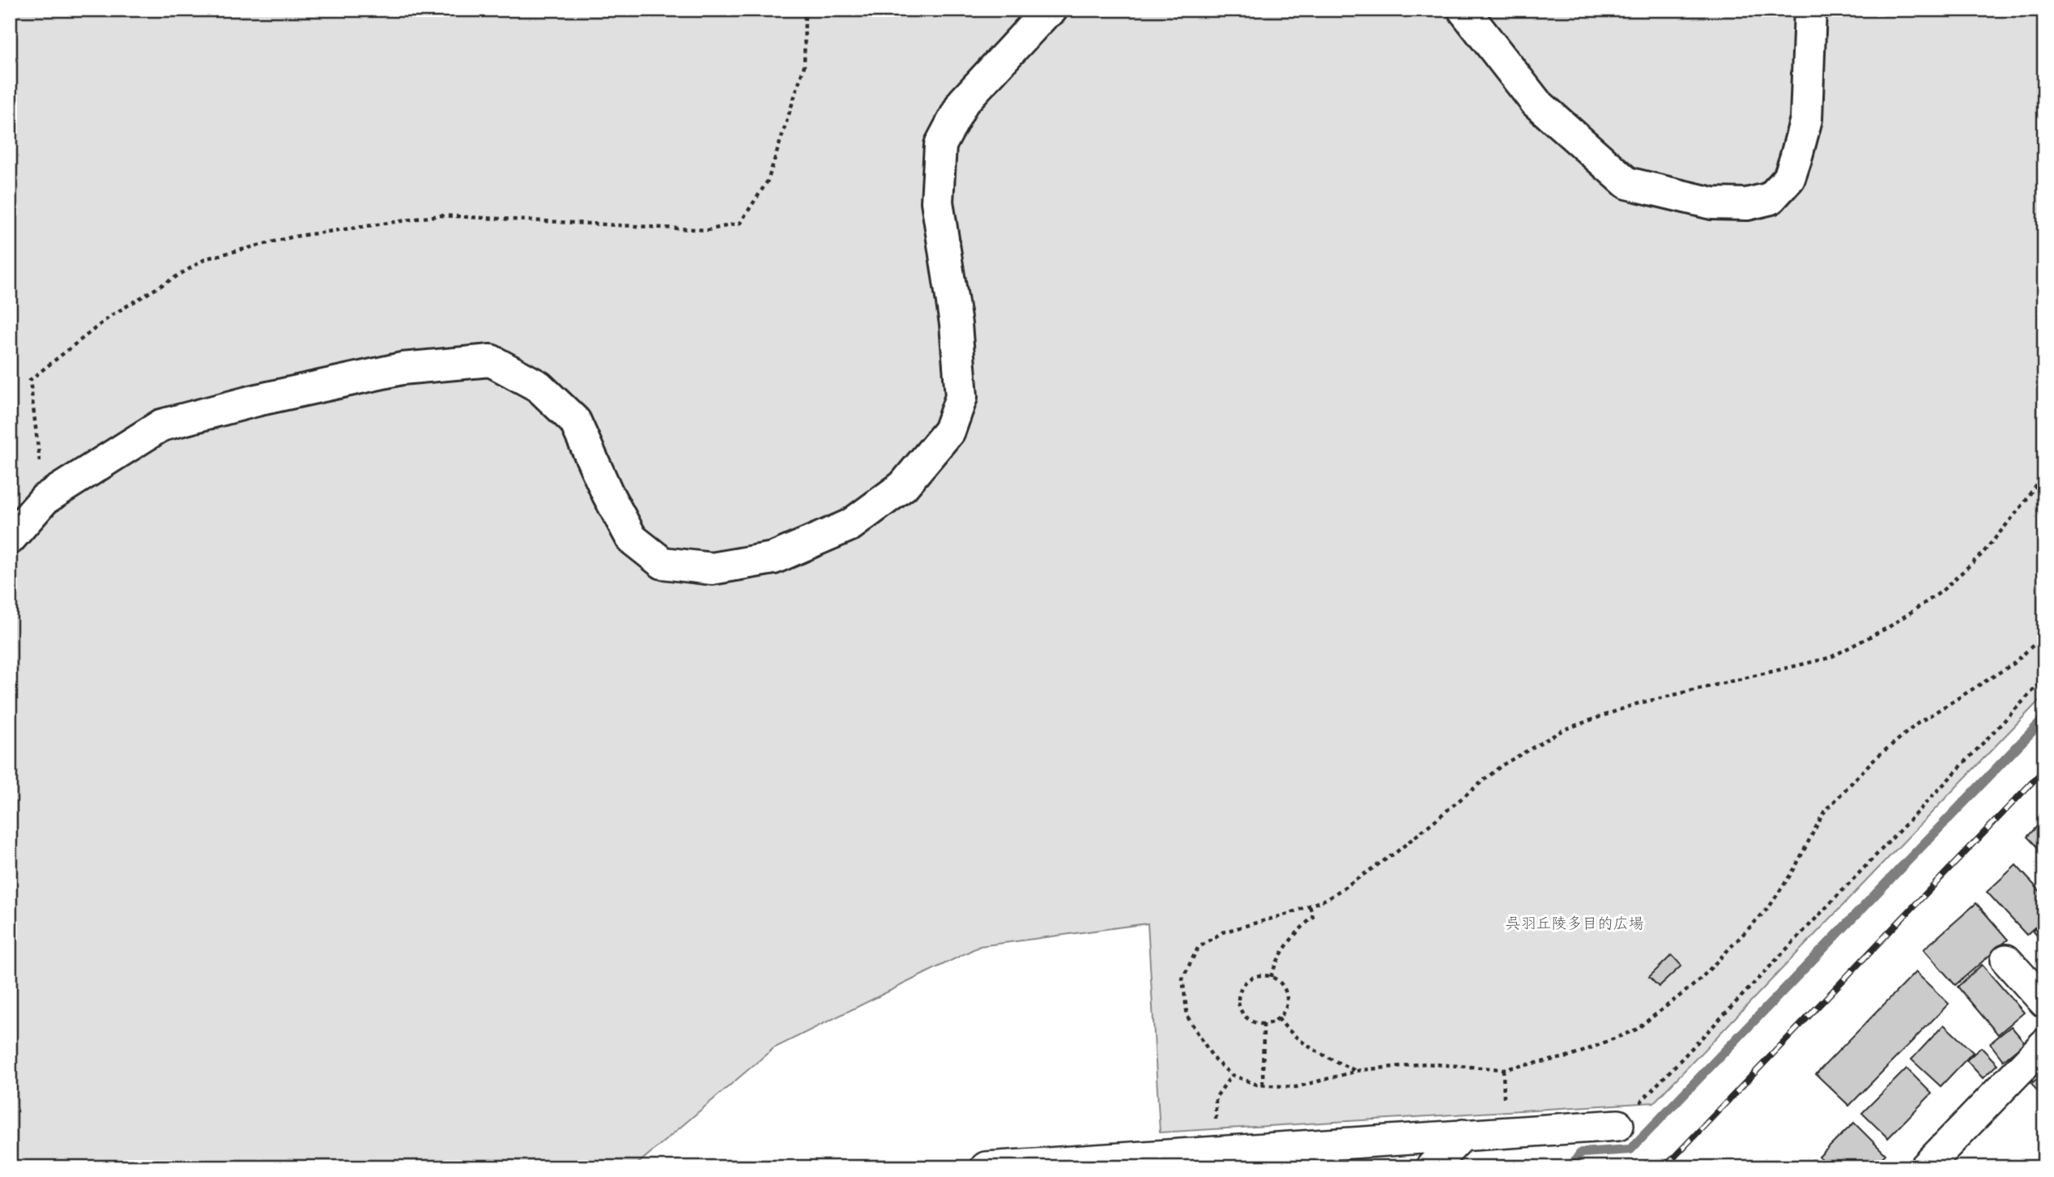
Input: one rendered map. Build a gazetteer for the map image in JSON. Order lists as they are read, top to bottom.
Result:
{
  "parks": ["呉羽丘陵多目的広場"]
}
